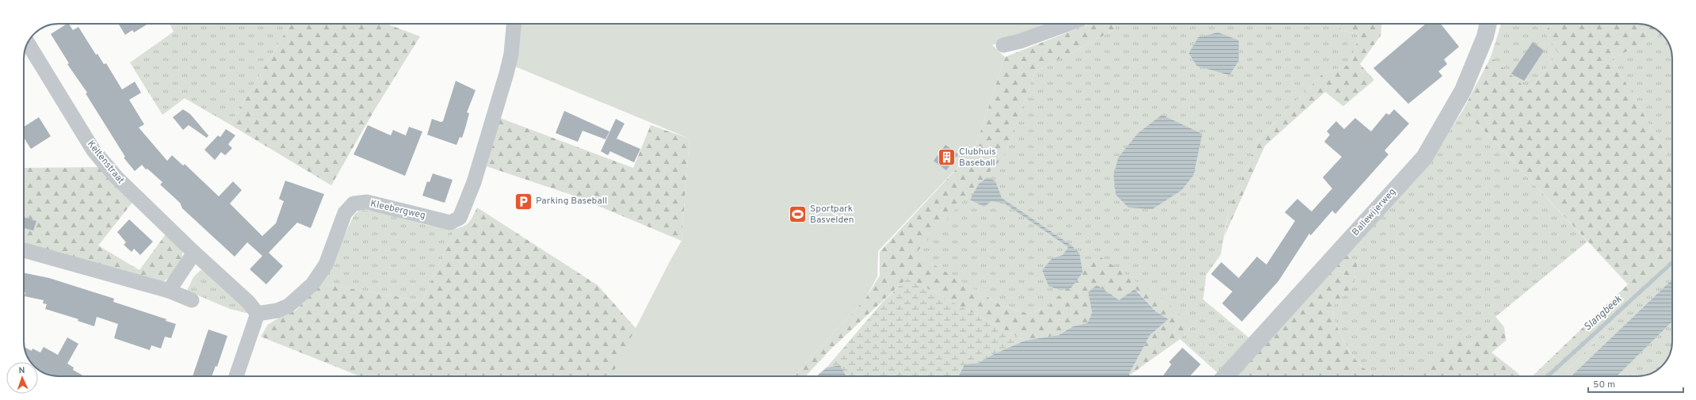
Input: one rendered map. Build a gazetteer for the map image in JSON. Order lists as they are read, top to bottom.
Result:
{
  "streets": {
    "street": ["Keltenstraat", "Kleebergweg", "Ballewijerweg"]
  },
  "crossings": [
    ["Keltenstraat", "Kleebergweg"]
  ],
  "water": ["Slangbeek"],
  "places": {
    "building": ["Clubhuis Baseball"],
    "parking": ["Parking Baseball"],
    "sports": ["Sportpark Basvelden"]
  },
  "scale_bar": "50 m",
  "north": "top"
}
